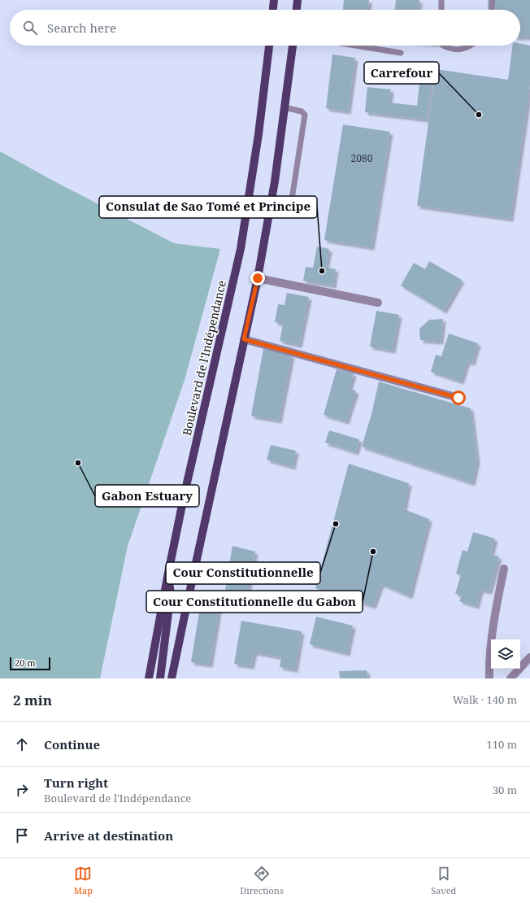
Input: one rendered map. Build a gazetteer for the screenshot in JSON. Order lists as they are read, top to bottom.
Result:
{
  "streets": {
    "main road": ["Boulevard de l'Indépendance"]
  },
  "places": [
    "Carrefour",
    "Consulat de Sao Tomé et Principe",
    "Gabon Estuary",
    "Cour Constitutionnelle",
    "Cour Constitutionnelle du Gabon"
  ],
  "house_numbers": ["2080"],
  "scale_bar": "20 m",
  "page": {
    "search": "Search here",
    "scale": "20 m",
    "heading": ["2 min", "Walk · 140 m"],
    "list": [
      ["Continue", "110 m"],
      ["Turn right", "Boulevard de l'Indépendance", "30 m"],
      "Arrive at destination"
    ],
    "nav": ["Map", "Directions", "Saved"]
  }
}
